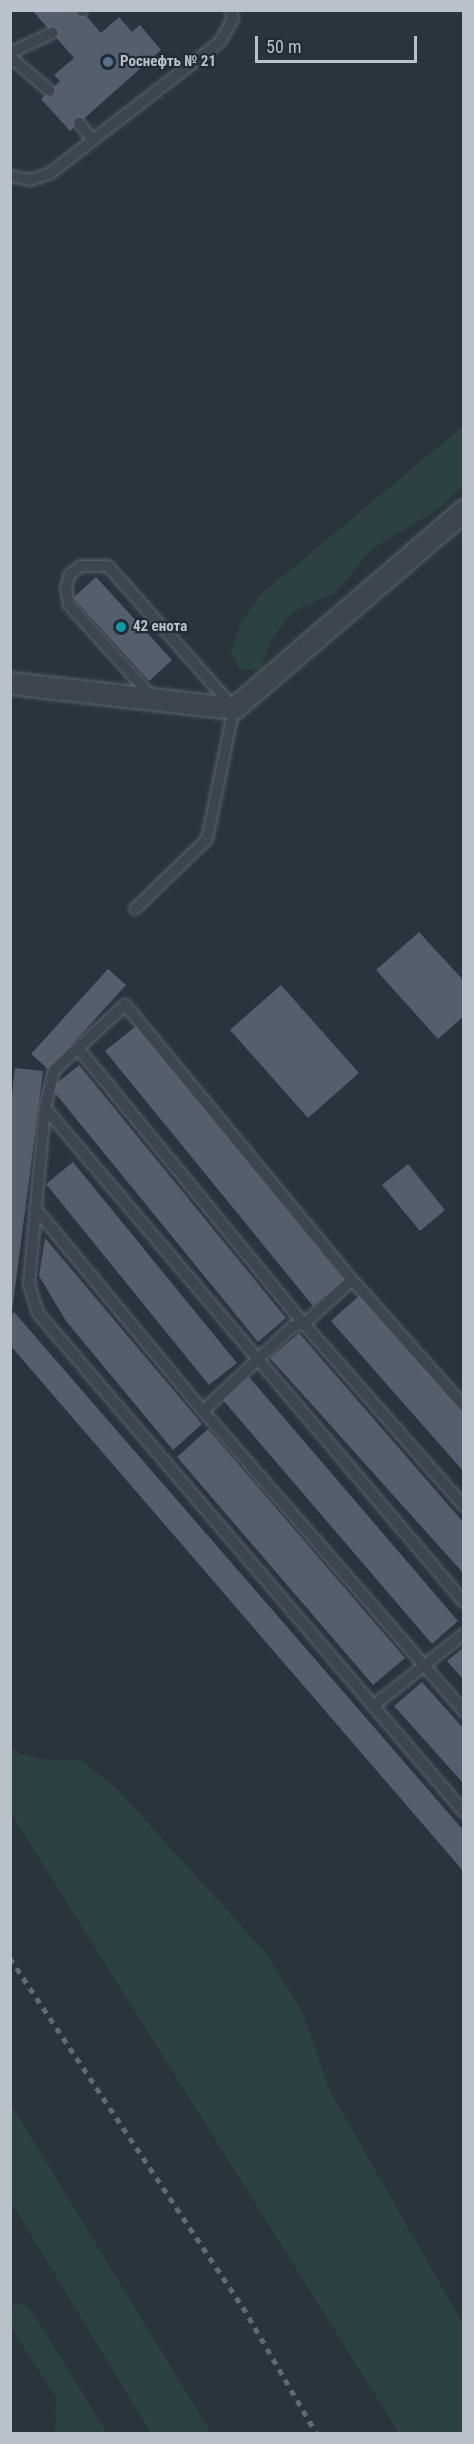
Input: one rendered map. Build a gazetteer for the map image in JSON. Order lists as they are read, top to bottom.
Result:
{
  "places": ["Роснефть № 21", "42 енота"],
  "scale_bar": "50 m"
}
